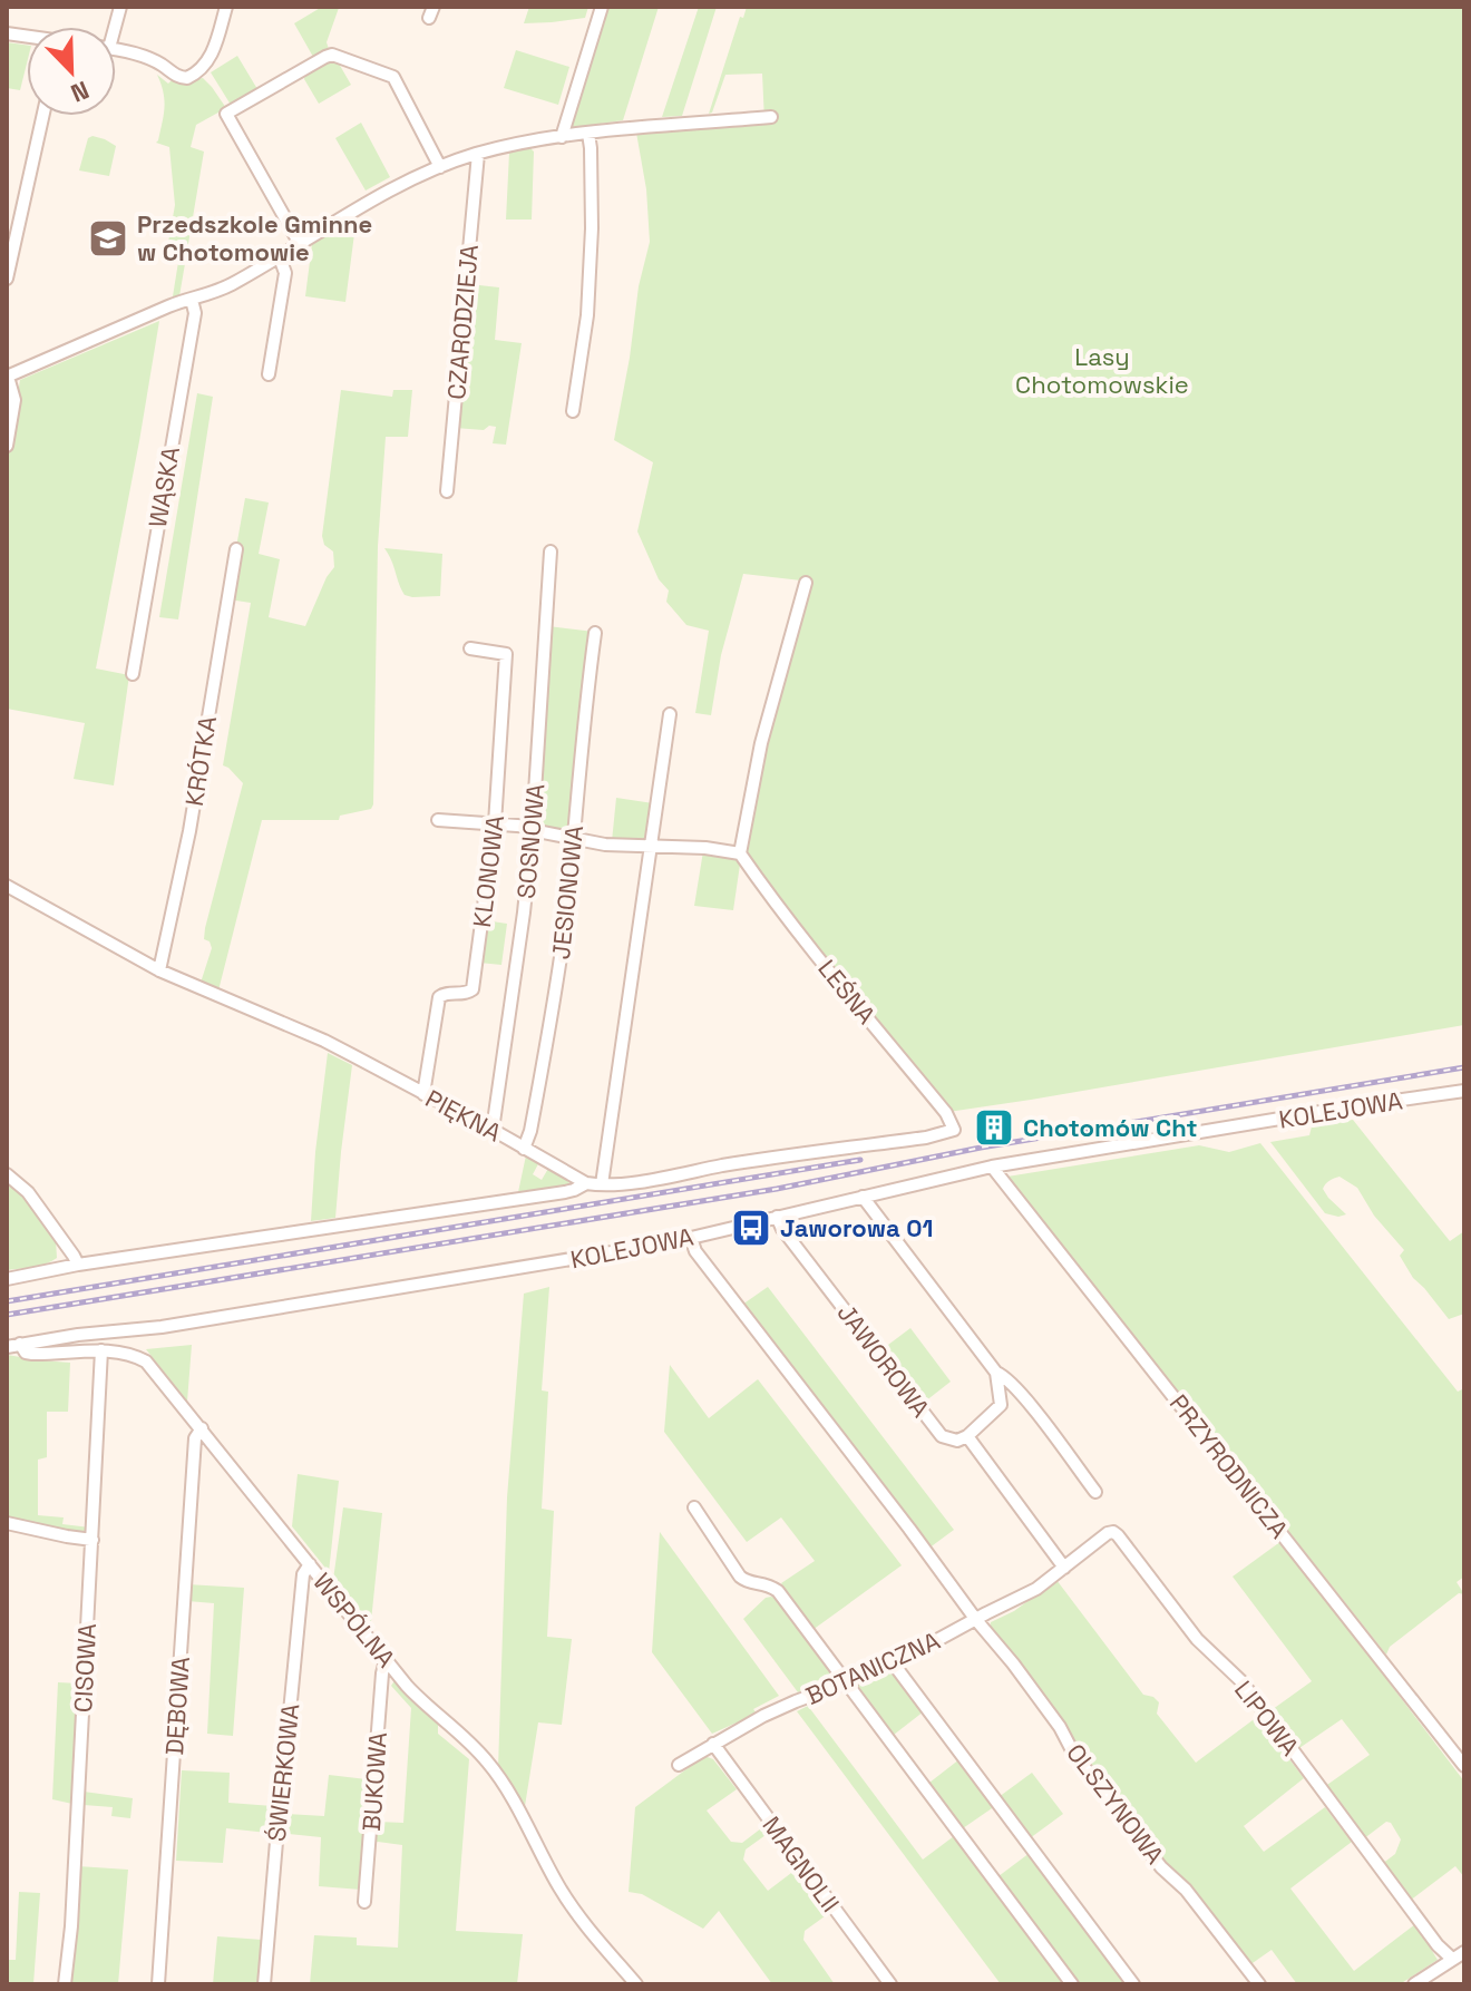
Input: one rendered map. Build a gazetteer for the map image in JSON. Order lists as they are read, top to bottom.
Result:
{
  "streets": {
    "street": [
      "CZARODZIEJA",
      "WĄSKA",
      "KRÓTKA",
      "SOSNOWA",
      "KLONOWA",
      "JESIONOWA",
      "LEŚNA",
      "KOLEJOWA",
      "PIĘKNA",
      "JAWOROWA",
      "PRZYRODNICZA",
      "WSPÓLNA",
      "CISOWA",
      "BOTANICZNA",
      "DĘBOWA",
      "LIPOWA",
      "ŚWIERKOWA",
      "BUKOWA",
      "OLSZYNOWA",
      "MAGNOLII"
    ]
  },
  "crossings": [
    ["KRÓTKA", "PIĘKNA"],
    ["SOSNOWA", "PIĘKNA"],
    ["KLONOWA", "PIĘKNA"],
    ["JESIONOWA", "PIĘKNA"],
    ["LEŚNA", "PIĘKNA"],
    ["KOLEJOWA", "JAWOROWA"],
    ["KOLEJOWA", "PRZYRODNICZA"],
    ["KOLEJOWA", "WSPÓLNA"],
    ["KOLEJOWA", "OLSZYNOWA"],
    ["WSPÓLNA", "CISOWA"],
    ["WSPÓLNA", "DĘBOWA"],
    ["WSPÓLNA", "ŚWIERKOWA"],
    ["WSPÓLNA", "BUKOWA"],
    ["BOTANICZNA", "LIPOWA"],
    ["BOTANICZNA", "OLSZYNOWA"],
    ["BOTANICZNA", "MAGNOLII"]
  ],
  "parks": ["Lasy Chotomowskie"],
  "places": {
    "school or university": ["Przedszkole Gminne w Chotomowie"],
    "building": ["Chotomów Cht"],
    "bus stop": ["Jaworowa 01"]
  },
  "north": "bottom right"
}
